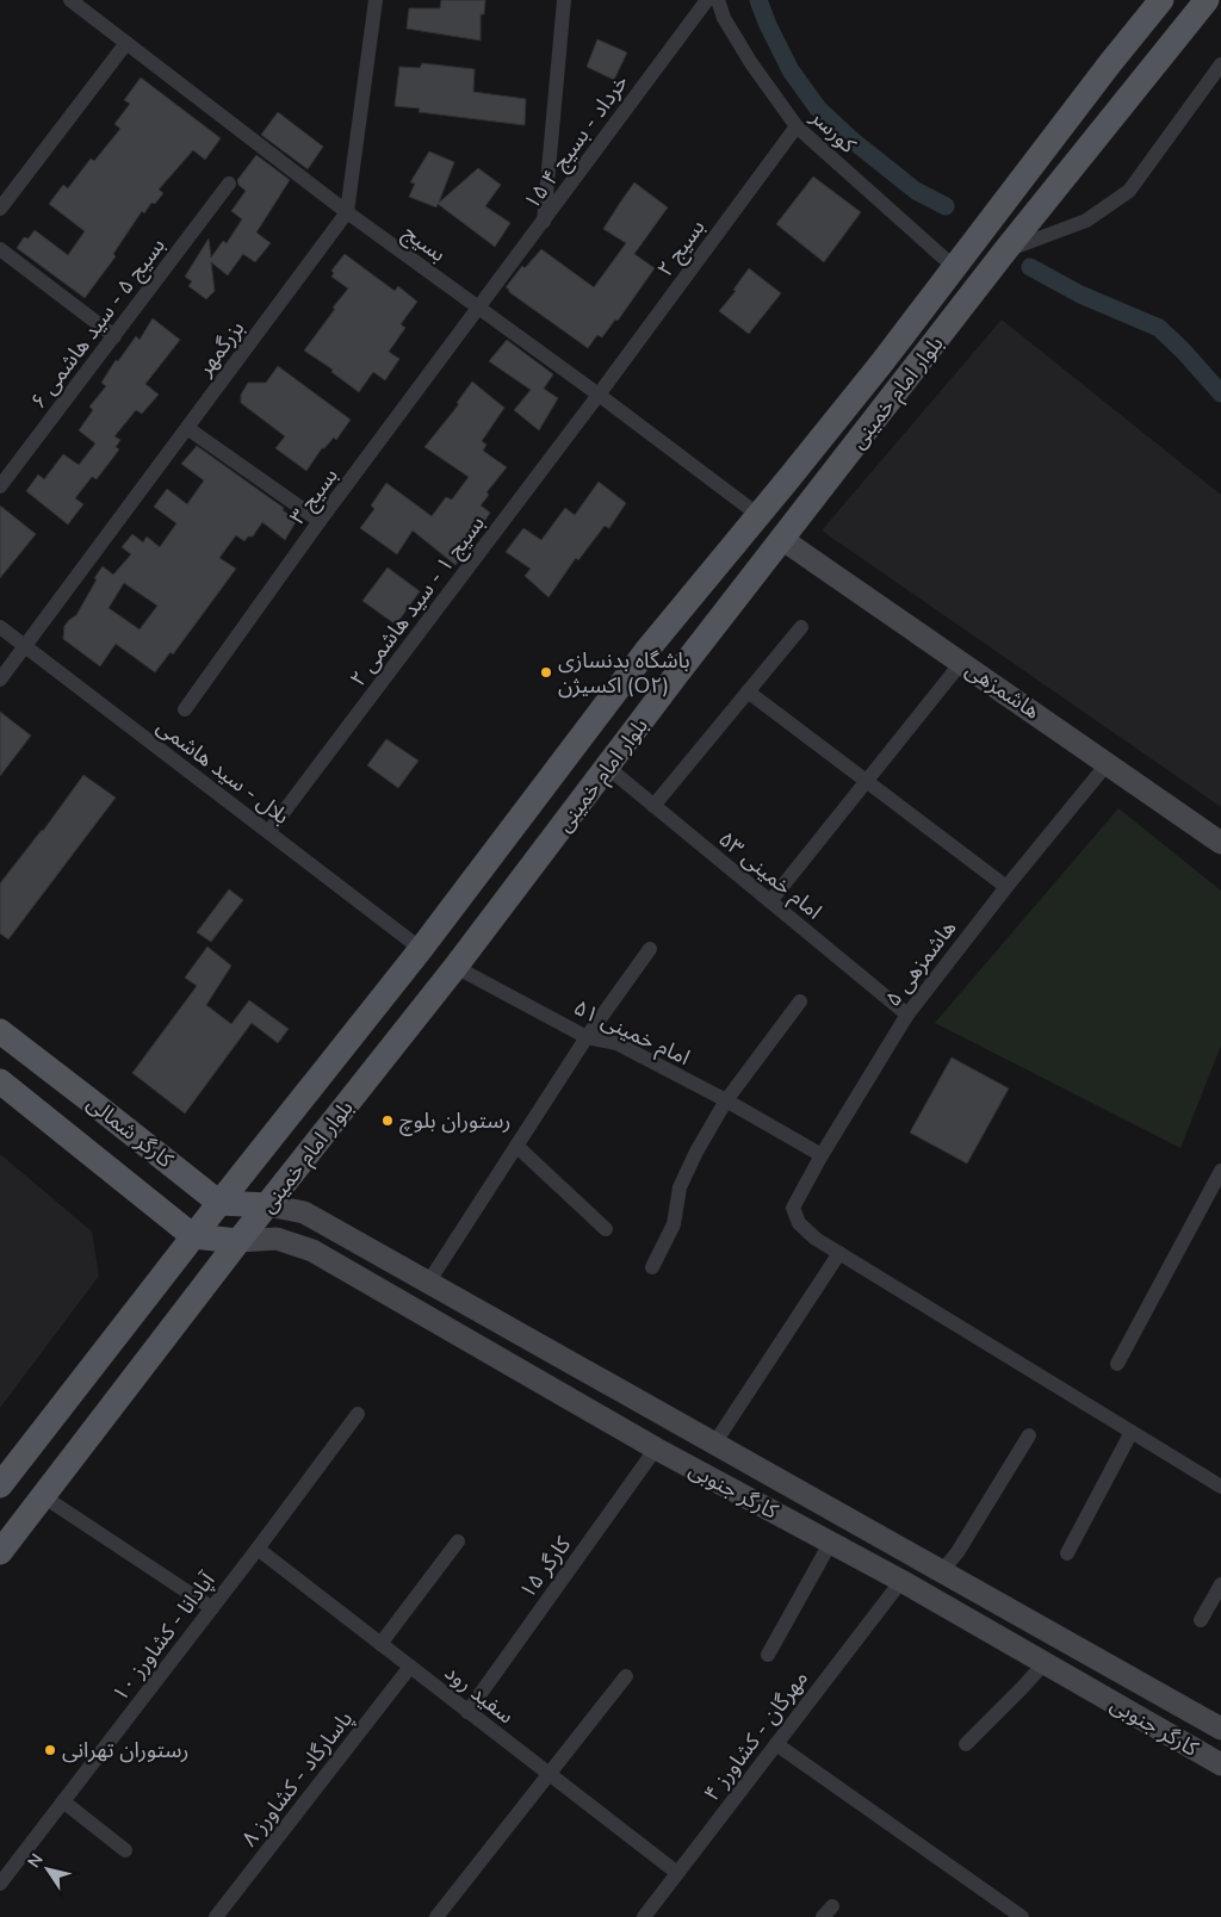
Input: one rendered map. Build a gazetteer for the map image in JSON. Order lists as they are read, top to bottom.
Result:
{
  "streets": {
    "main road": [
      "بلوار امام خمینی",
      "هاشمزهی",
      "کارگر شمالی",
      "کارگر جنوبی"
    ],
    "street": [
      "کورسر",
      "۱۵ خرداد - بسیج ۴",
      "بسیج",
      "بسیج ۲",
      "بسیج ۵ - سید هاشمی ۶",
      "بزرگمهر",
      "بسیج ۳",
      "بسیج ۱ - سید هاشمی ۲",
      "بلال - سید هاشمی",
      "امام خمینی ۵۳",
      "هاشمزهی ۵",
      "امام خمینی ۵۱",
      "کارگر ۱۵",
      "آپادانا - کشاورز ۱۰",
      "سفید رود",
      "مهرگان - کشاورز ۴",
      "پاسارگاد - کشاورز ۸"
    ]
  },
  "crossings": [
    ["کورسر", "بسیج ۲"],
    ["کورسر", "بلوار امام خمینی"],
    ["۱۵ خرداد - بسیج ۴", "بسیج"],
    ["۱۵ خرداد - بسیج ۴", "بسیج ۳"],
    ["بسیج", "بسیج ۲"],
    ["بسیج", "بزرگمهر"],
    ["بسیج", "بلوار امام خمینی"],
    ["بسیج", "بسیج ۳"],
    ["بسیج", "بسیج ۱ - سید هاشمی ۲"],
    ["بسیج ۲", "بسیج ۱ - سید هاشمی ۲"],
    ["بزرگمهر", "بلال - سید هاشمی"],
    ["بلوار امام خمینی", "هاشمزهی"],
    ["بلوار امام خمینی", "بلال - سید هاشمی"],
    ["بلوار امام خمینی", "امام خمینی ۵۳"],
    ["بلوار امام خمینی", "امام خمینی ۵۱"],
    ["بلوار امام خمینی", "کارگر شمالی"],
    ["بلوار امام خمینی", "کارگر جنوبی"],
    ["بسیج ۱ - سید هاشمی ۲", "بلال - سید هاشمی"],
    ["هاشمزهی", "هاشمزهی ۵"],
    ["امام خمینی ۵۳", "هاشمزهی ۵"],
    ["هاشمزهی ۵", "امام خمینی ۵۱"],
    ["کارگر جنوبی", "کارگر ۱۵"],
    ["کارگر جنوبی", "مهرگان - کشاورز ۴"],
    ["کارگر ۱۵", "سفید رود"],
    ["آپادانا - کشاورز ۱۰", "سفید رود"],
    ["سفید رود", "مهرگان - کشاورز ۴"],
    ["سفید رود", "پاسارگاد - کشاورز ۸"]
  ],
  "places": ["باشگاه بدنسازی اکسیژن (O۲)", "رستوران بلوچ", "رستوران تهرانی"],
  "north": "top left"
}
